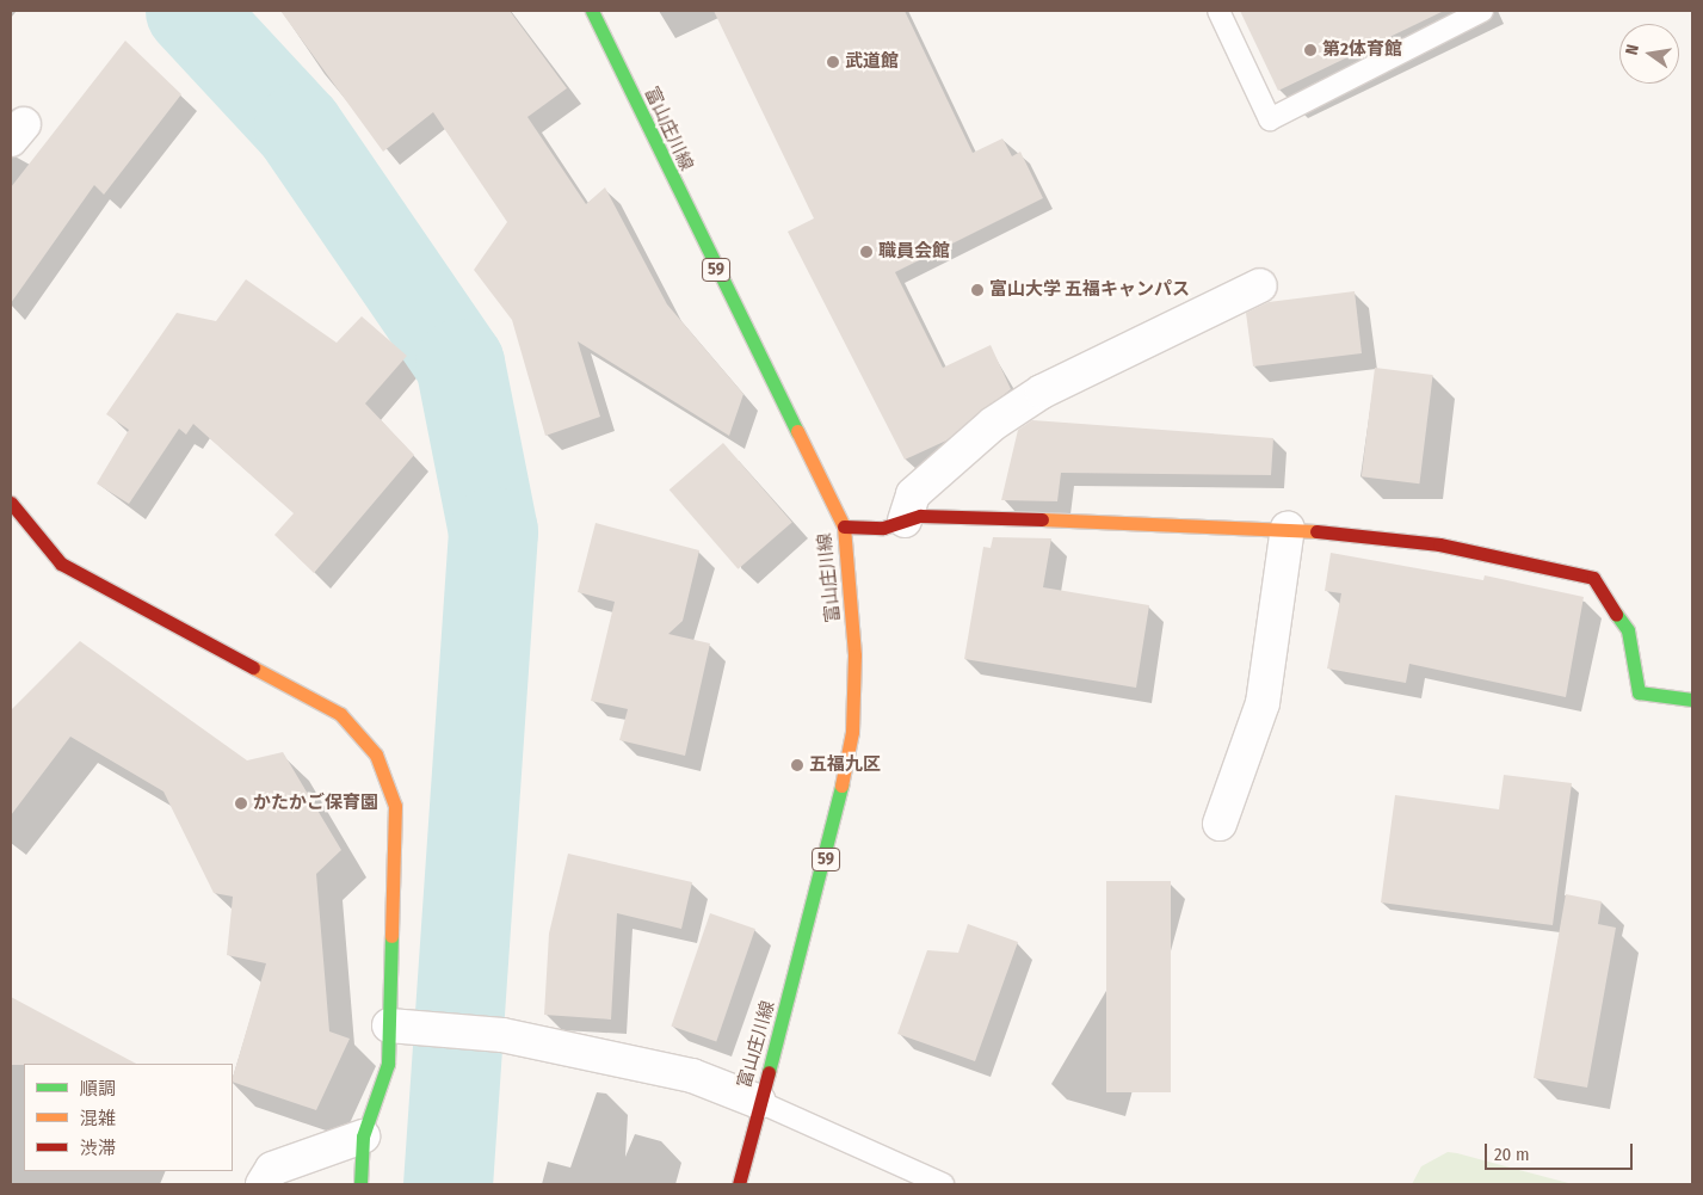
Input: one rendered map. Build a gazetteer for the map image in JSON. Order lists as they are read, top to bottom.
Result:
{
  "streets": {
    "street": ["富山庄川線", "59"]
  },
  "places": [
    "第2体育館",
    "武道館",
    "職員会館",
    "富山大学 五福キャンパス",
    "五福九区",
    "かたかご保育園"
  ],
  "legend": ["順調", "混雑", "渋滞"],
  "scale_bar": "20 m",
  "north": "left"
}
